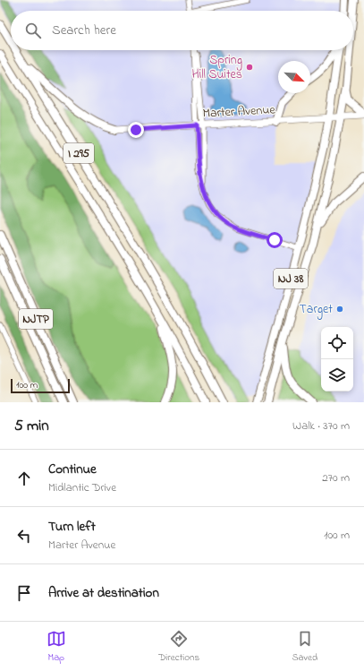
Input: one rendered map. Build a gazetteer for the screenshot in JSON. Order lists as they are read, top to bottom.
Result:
{
  "streets": {
    "highway": ["I 295", "NJ 38", "NJTP"],
    "main road": ["Marter Avenue"]
  },
  "crossings": [
    ["Marter Avenue", "NJ 38"]
  ],
  "places": ["Spring Hill Suites", "Target"],
  "scale_bar": "100 m",
  "north": "bottom right",
  "page": {
    "search": "Search here",
    "scale": "100 m",
    "heading": ["5 min", "Walk · 370 m"],
    "list": [
      ["Continue", "Midlantic Drive", "270 m"],
      ["Turn left", "Marter Avenue", "100 m"],
      "Arrive at destination"
    ],
    "nav": ["Map", "Directions", "Saved"]
  }
}
